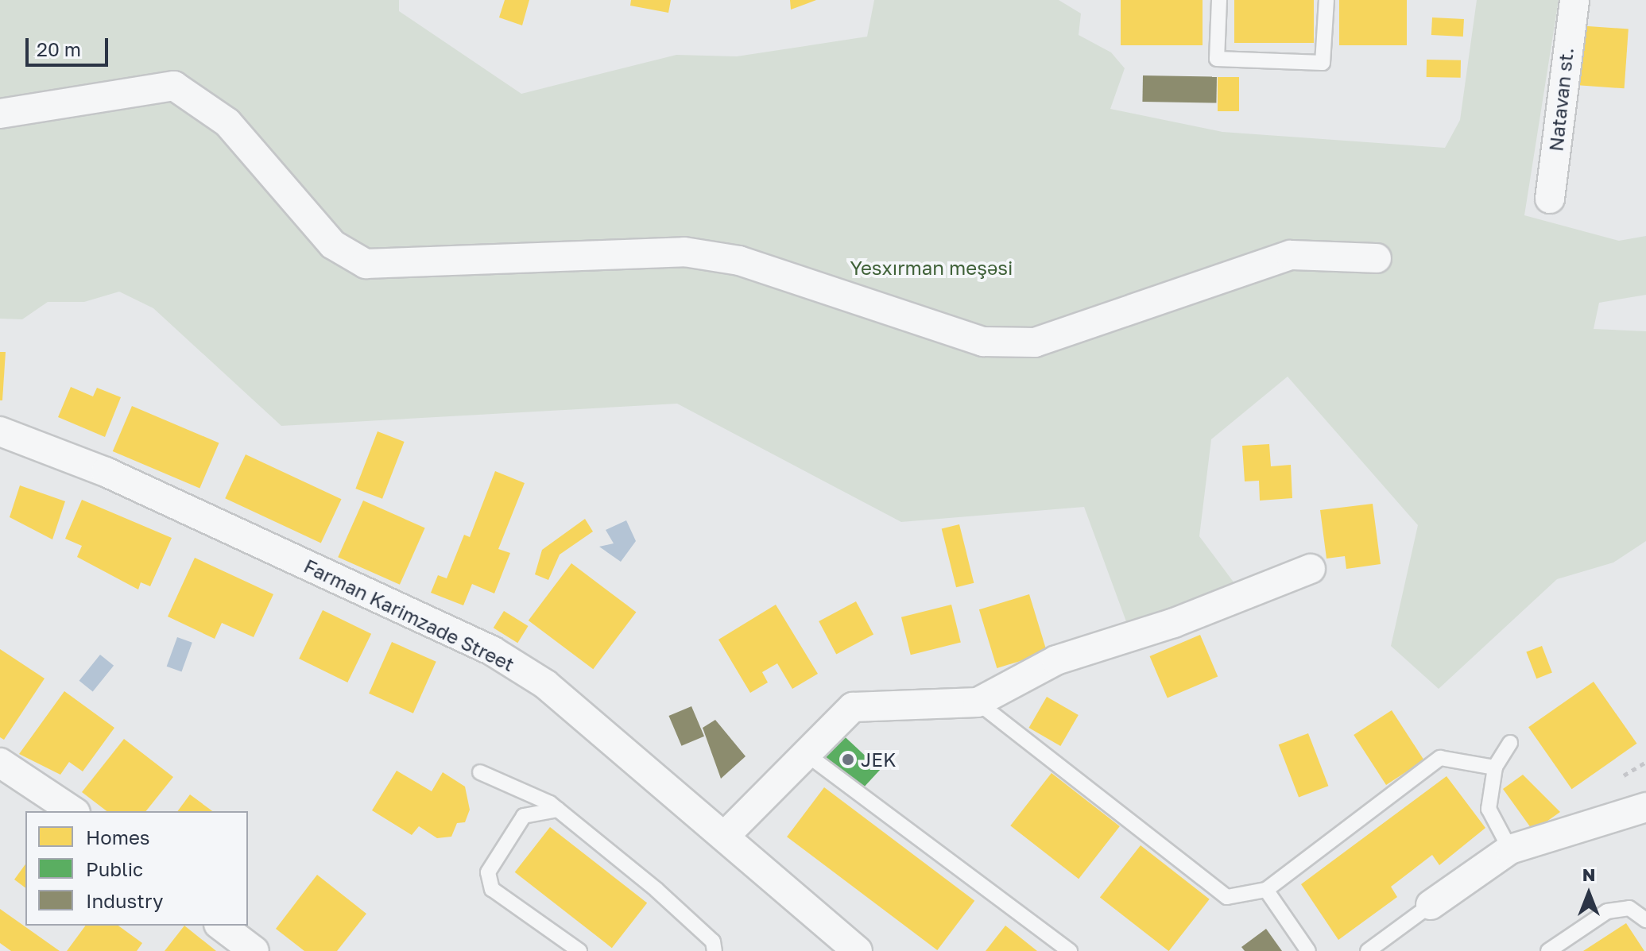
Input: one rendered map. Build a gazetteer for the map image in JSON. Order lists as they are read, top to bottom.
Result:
{
  "streets": {
    "street": ["Natavan st.", "Farman Karimzade Street"]
  },
  "parks": ["Yesxırman meşəsi"],
  "places": ["JEK"],
  "legend": ["Homes", "Public", "Industry"],
  "scale_bar": "20 m",
  "north": "top"
}
